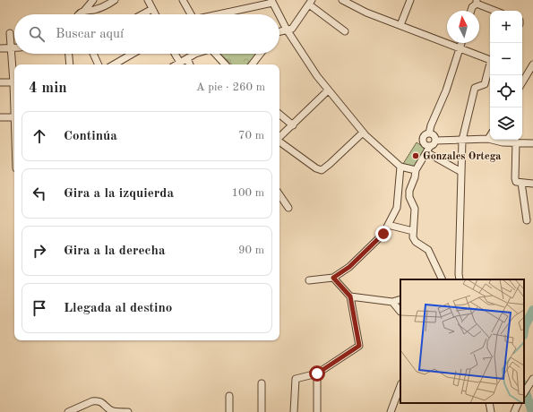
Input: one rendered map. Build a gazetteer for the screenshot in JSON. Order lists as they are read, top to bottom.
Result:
{
  "places": ["Gonzales Ortega"],
  "north": "top",
  "page": {
    "map_buttons": ["+", "−"],
    "search": "Buscar aquí",
    "heading": ["4 min", "A pie · 260 m"],
    "list": [
      ["Continúa", "70 m"],
      ["Gira a la izquierda", "100 m"],
      ["Gira a la derecha", "90 m"],
      "Llegada al destino"
    ]
  }
}
